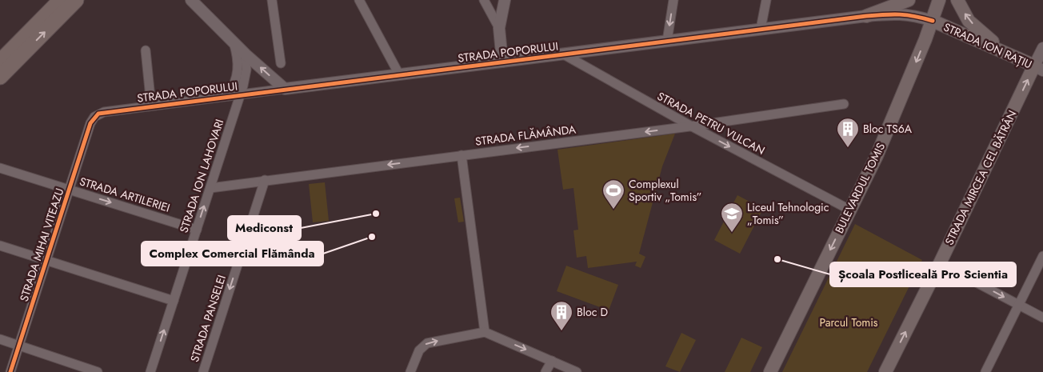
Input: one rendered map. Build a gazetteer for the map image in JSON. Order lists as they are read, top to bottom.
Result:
{
  "streets": {
    "main road": ["STRADA ION RAȚIU", "STRADA MIRCEA CEL BĂTRÂN", "BULEVARDUL TOMIS"],
    "street": [
      "STRADA POPORULUI",
      "STRADA PETRU VULCAN",
      "STRADA FLĂMÂNDA",
      "STRADA ION LAHOVARI",
      "STRADA ARTILERIEI",
      "STRADA MIHAI VITEAZU",
      "STRADA PANSELEI"
    ]
  },
  "crossings": [
    ["STRADA ION RAȚIU", "STRADA POPORULUI"],
    ["STRADA ION RAȚIU", "STRADA MIRCEA CEL BĂTRÂN"],
    ["STRADA ION RAȚIU", "BULEVARDUL TOMIS"],
    ["STRADA POPORULUI", "STRADA PETRU VULCAN"],
    ["STRADA POPORULUI", "STRADA ION LAHOVARI"],
    ["STRADA POPORULUI", "BULEVARDUL TOMIS"],
    ["STRADA POPORULUI", "STRADA MIHAI VITEAZU"],
    ["STRADA PETRU VULCAN", "STRADA FLĂMÂNDA"],
    ["STRADA PETRU VULCAN", "BULEVARDUL TOMIS"],
    ["STRADA FLĂMÂNDA", "STRADA ION LAHOVARI"],
    ["STRADA FLĂMÂNDA", "STRADA PANSELEI"],
    ["STRADA ION LAHOVARI", "STRADA ARTILERIEI"],
    ["STRADA ARTILERIEI", "STRADA MIHAI VITEAZU"]
  ],
  "one_way": [
    "STRADA PETRU VULCAN",
    "STRADA FLĂMÂNDA",
    "STRADA ION LAHOVARI",
    "BULEVARDUL TOMIS",
    "STRADA PANSELEI"
  ],
  "parks": ["Parcul Tomis"],
  "places": {
    "building": ["Bloc TS6A", "Bloc D"],
    "sports": ["Complexul Sportiv „Tomis”"],
    "other": ["Mediconst", "Complex Comercial Flămânda", "Școala Postliceală Pro Scientia"],
    "school or university": ["Liceul Tehnologic „Tomis”"]
  }
}
